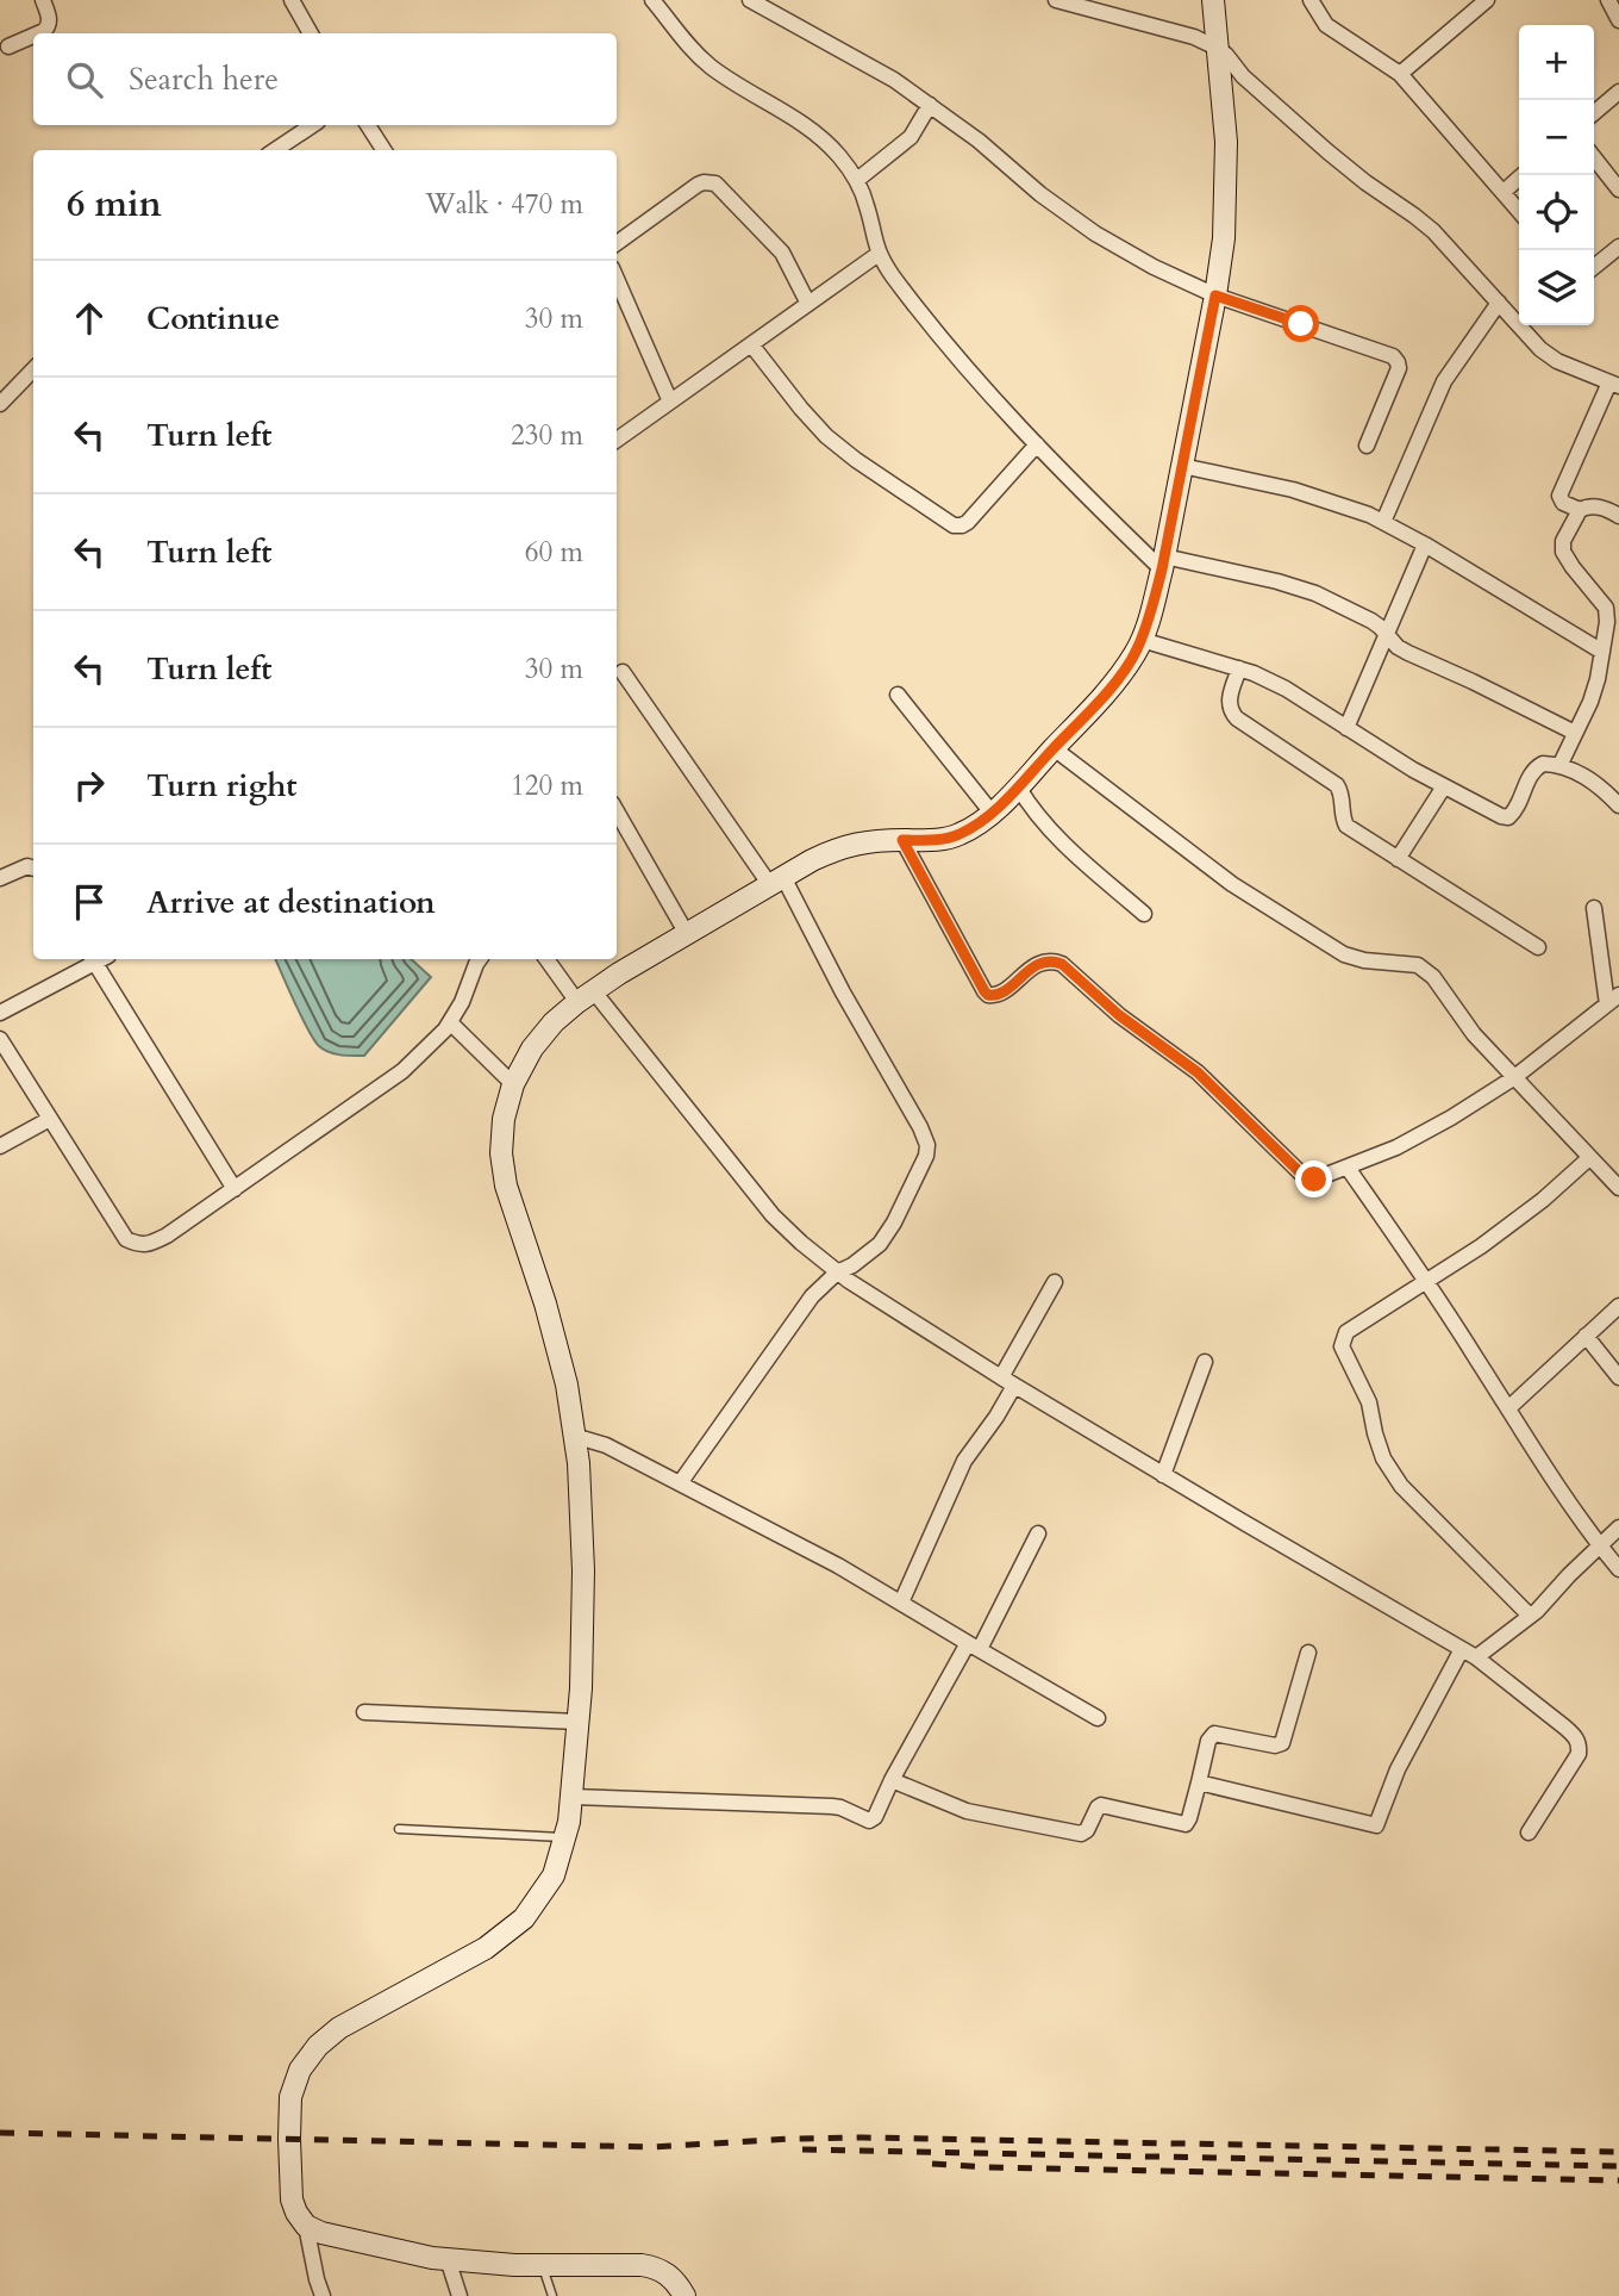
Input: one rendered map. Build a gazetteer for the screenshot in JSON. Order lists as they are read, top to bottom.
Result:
{
  "page": {
    "map_buttons": ["+", "−"],
    "search": "Search here",
    "heading": ["6 min", "Walk · 470 m"],
    "list": [
      ["Continue", "30 m"],
      ["Turn left", "230 m"],
      ["Turn left", "60 m"],
      ["Turn left", "30 m"],
      ["Turn right", "120 m"],
      "Arrive at destination"
    ]
  }
}
